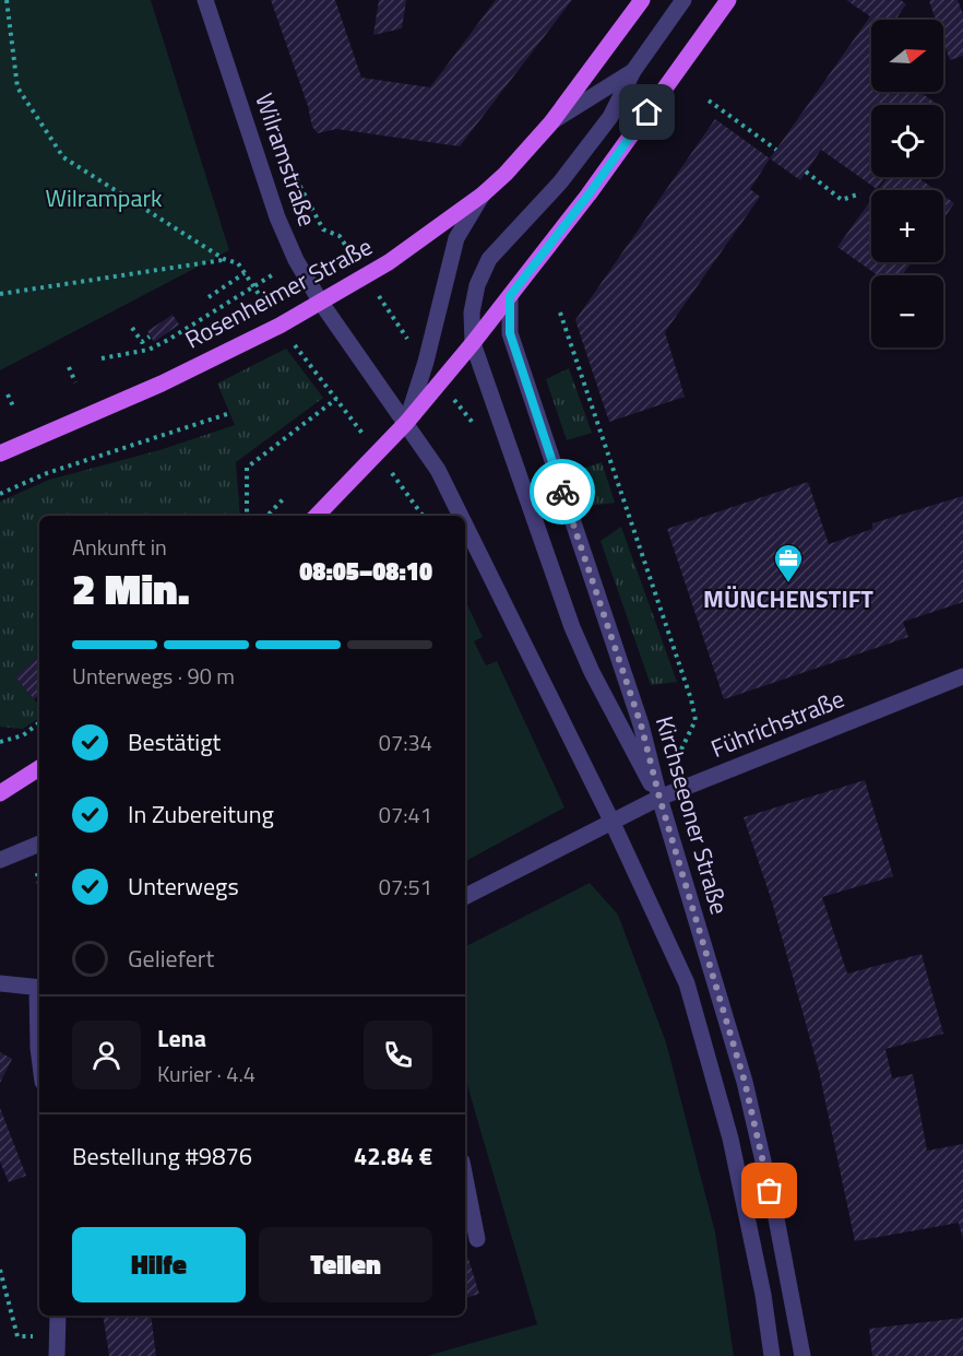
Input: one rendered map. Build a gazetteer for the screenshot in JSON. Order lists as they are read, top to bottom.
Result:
{
  "streets": {
    "main road": ["Rosenheimer Straße"],
    "street": ["Wilramstraße", "Führichstraße", "Kirchseeoner Straße"]
  },
  "crossings": [
    ["Wilramstraße", "Rosenheimer Straße"],
    ["Führichstraße", "Kirchseeoner Straße"]
  ],
  "parks": ["Wilrampark"],
  "places": {
    "office": ["MÜNCHENSTIFT"]
  },
  "north": "right",
  "page": {
    "map_buttons": ["+", "−"],
    "heading": ["2 Min.", "Ankunft in", "08:05–08:10"],
    "panel": [
      "Lena",
      "Kurier · 4.4",
      "Bestellung #9876",
      "42.84 €"
    ],
    "bar": "Unterwegs · 90 m",
    "list": [
      ["Bestätigt", "07:34"],
      ["In Zubereitung", "07:41"],
      ["Unterwegs", "07:51"],
      "Geliefert"
    ],
    "buttons": ["Hilfe", "Teilen"]
  }
}
